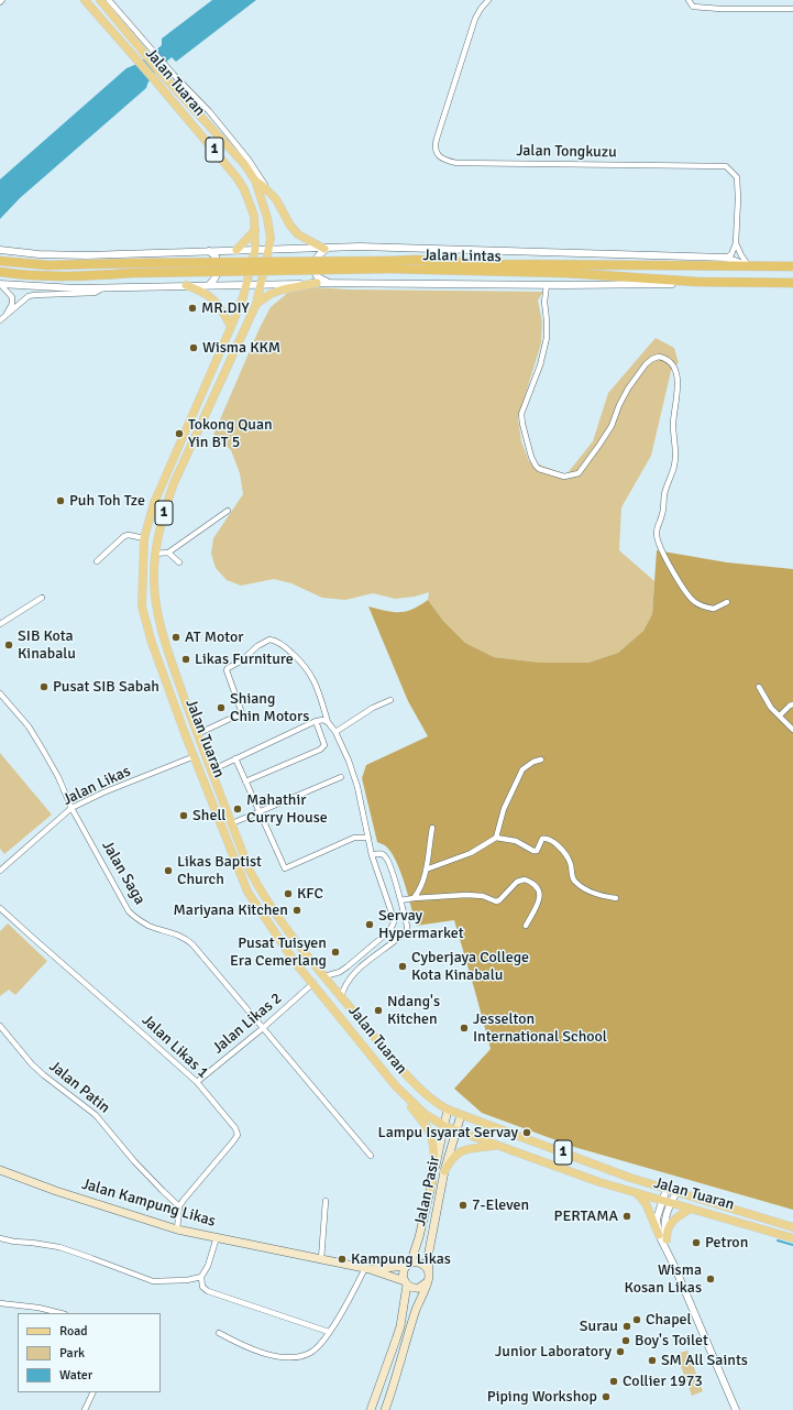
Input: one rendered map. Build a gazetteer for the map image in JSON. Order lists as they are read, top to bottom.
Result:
{
  "streets": {
    "highway": ["Jalan Lintas"],
    "main road": [
      "Jalan Tuaran",
      "1",
      "Jalan Pasir",
      "Jalan Kampung Likas"
    ],
    "street": [
      "Jalan Tongkuzu",
      "Jalan Likas",
      "Jalan Saga",
      "Jalan Likas 2",
      "Jalan Likas 1",
      "Jalan Patin"
    ]
  },
  "crossings": [
    ["Jalan Tuaran", "Jalan Likas"],
    ["Jalan Tuaran", "Jalan Likas 2"],
    ["Jalan Tuaran", "Jalan Pasir"],
    ["Jalan Likas", "Jalan Saga"],
    ["Jalan Saga", "Jalan Likas 2"],
    ["Jalan Likas 2", "Jalan Likas 1"],
    ["Jalan Likas 1", "Jalan Patin"],
    ["Jalan Pasir", "Jalan Kampung Likas"]
  ],
  "places": [
    "MR.DIY",
    "Wisma KKM",
    "Tokong Quan Yin BT 5",
    "Puh Toh Tze",
    "AT Motor",
    "SIB Kota Kinabalu",
    "Likas Furniture",
    "Pusat SIB Sabah",
    "Shiang Chin Motors",
    "Mahathir Curry House",
    "Shell",
    "Likas Baptist Church",
    "KFC",
    "Mariyana Kitchen",
    "Servay Hypermarket",
    "Pusat Tuisyen Era Cemerlang",
    "Cyberjaya College Kota Kinabalu",
    "Ndang's Kitchen",
    "Jesselton International School",
    "Lampu Isyarat Servay",
    "7-Eleven",
    "PERTAMA",
    "Petron",
    "Kampung Likas",
    "Wisma Kosan Likas",
    "Chapel",
    "Surau",
    "Boy's Toilet",
    "Junior Laboratory",
    "SM All Saints",
    "Collier 1973",
    "Piping Workshop"
  ],
  "legend": ["Road", "Park", "Water"]
}
